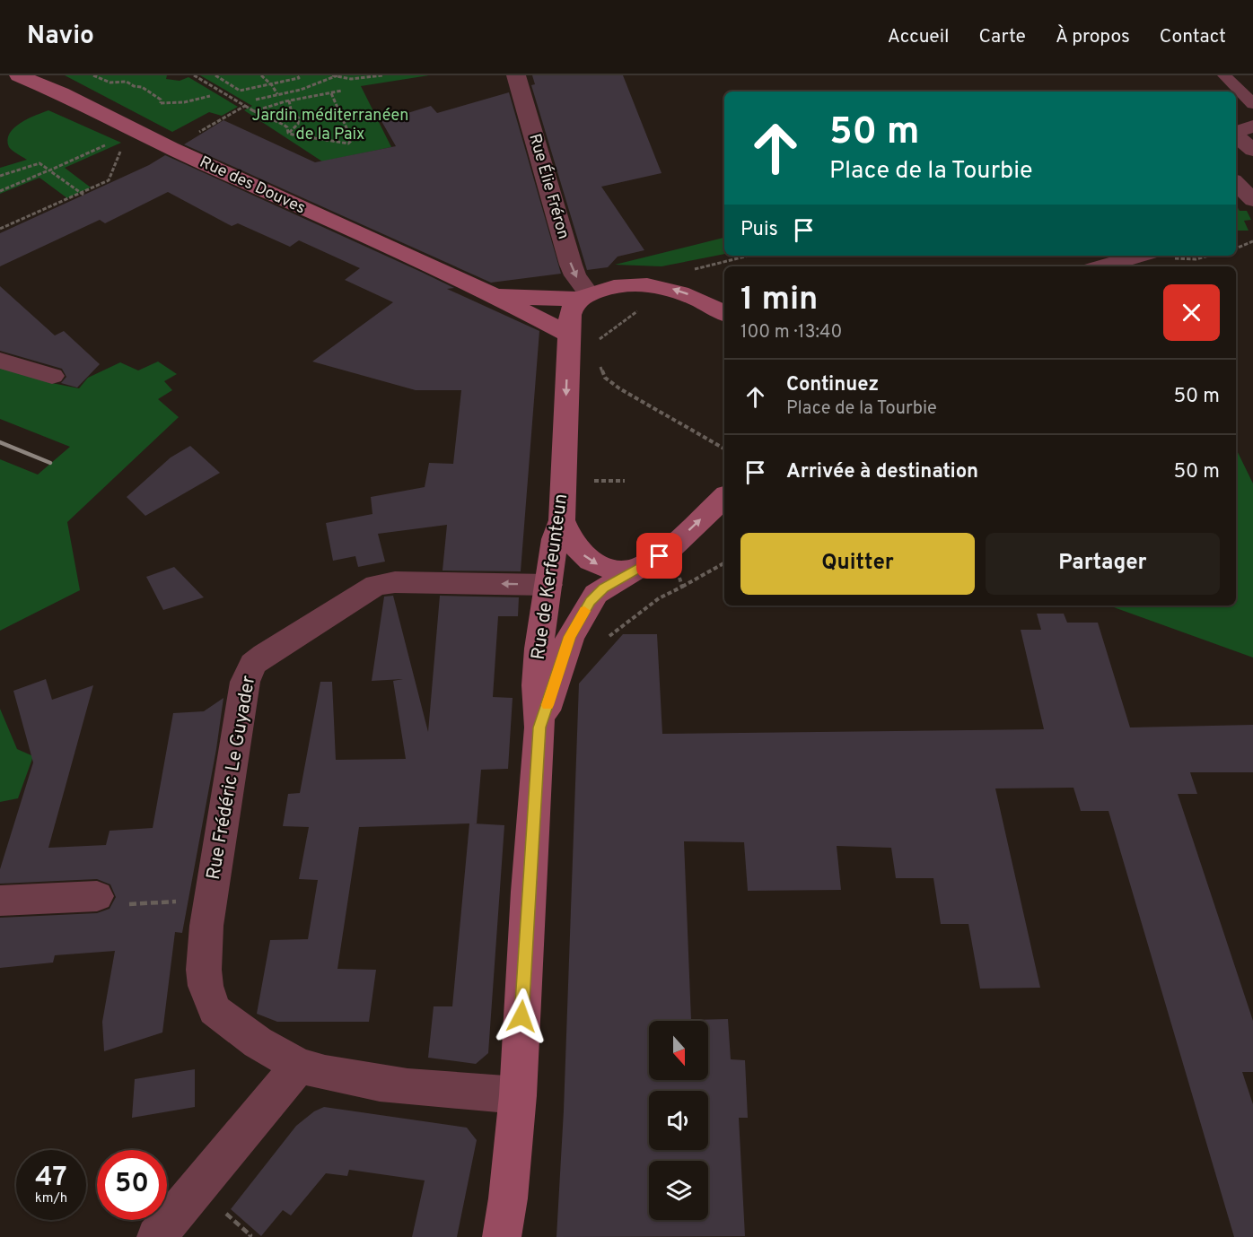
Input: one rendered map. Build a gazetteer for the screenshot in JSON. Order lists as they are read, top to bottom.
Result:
{
  "streets": {
    "main road": ["Rue des Douves", "Rue de Kerfeunteun"],
    "street": ["Rue Élie Fréron", "Rue Frédéric Le Guyader"]
  },
  "crossings": [
    ["Rue des Douves", "Rue Élie Fréron"],
    ["Rue des Douves", "Rue de Kerfeunteun"],
    ["Rue Élie Fréron", "Rue de Kerfeunteun"],
    ["Rue de Kerfeunteun", "Rue Frédéric Le Guyader"]
  ],
  "one_way": ["Rue Élie Fréron", "Rue Frédéric Le Guyader"],
  "parks": ["Jardin méditerranéen de la Paix"],
  "north": "bottom",
  "page": {
    "header": "Navio",
    "nav": [
      "Accueil",
      "Carte",
      "À propos",
      "Contact"
    ],
    "turn": ["50 m", "Place de la Tourbie"],
    "then": "Puis",
    "heading": ["1 min", "100 m · 13:40"],
    "list": [
      {
        "name": "Continuez",
        "note": "Place de la Tourbie",
        "value": "50 m"
      },
      {
        "name": "Arrivée à destination",
        "value": "50 m"
      }
    ],
    "buttons": ["Quitter", "Partager"],
    "speed": "47 km/h",
    "limit": "50"
  }
}
